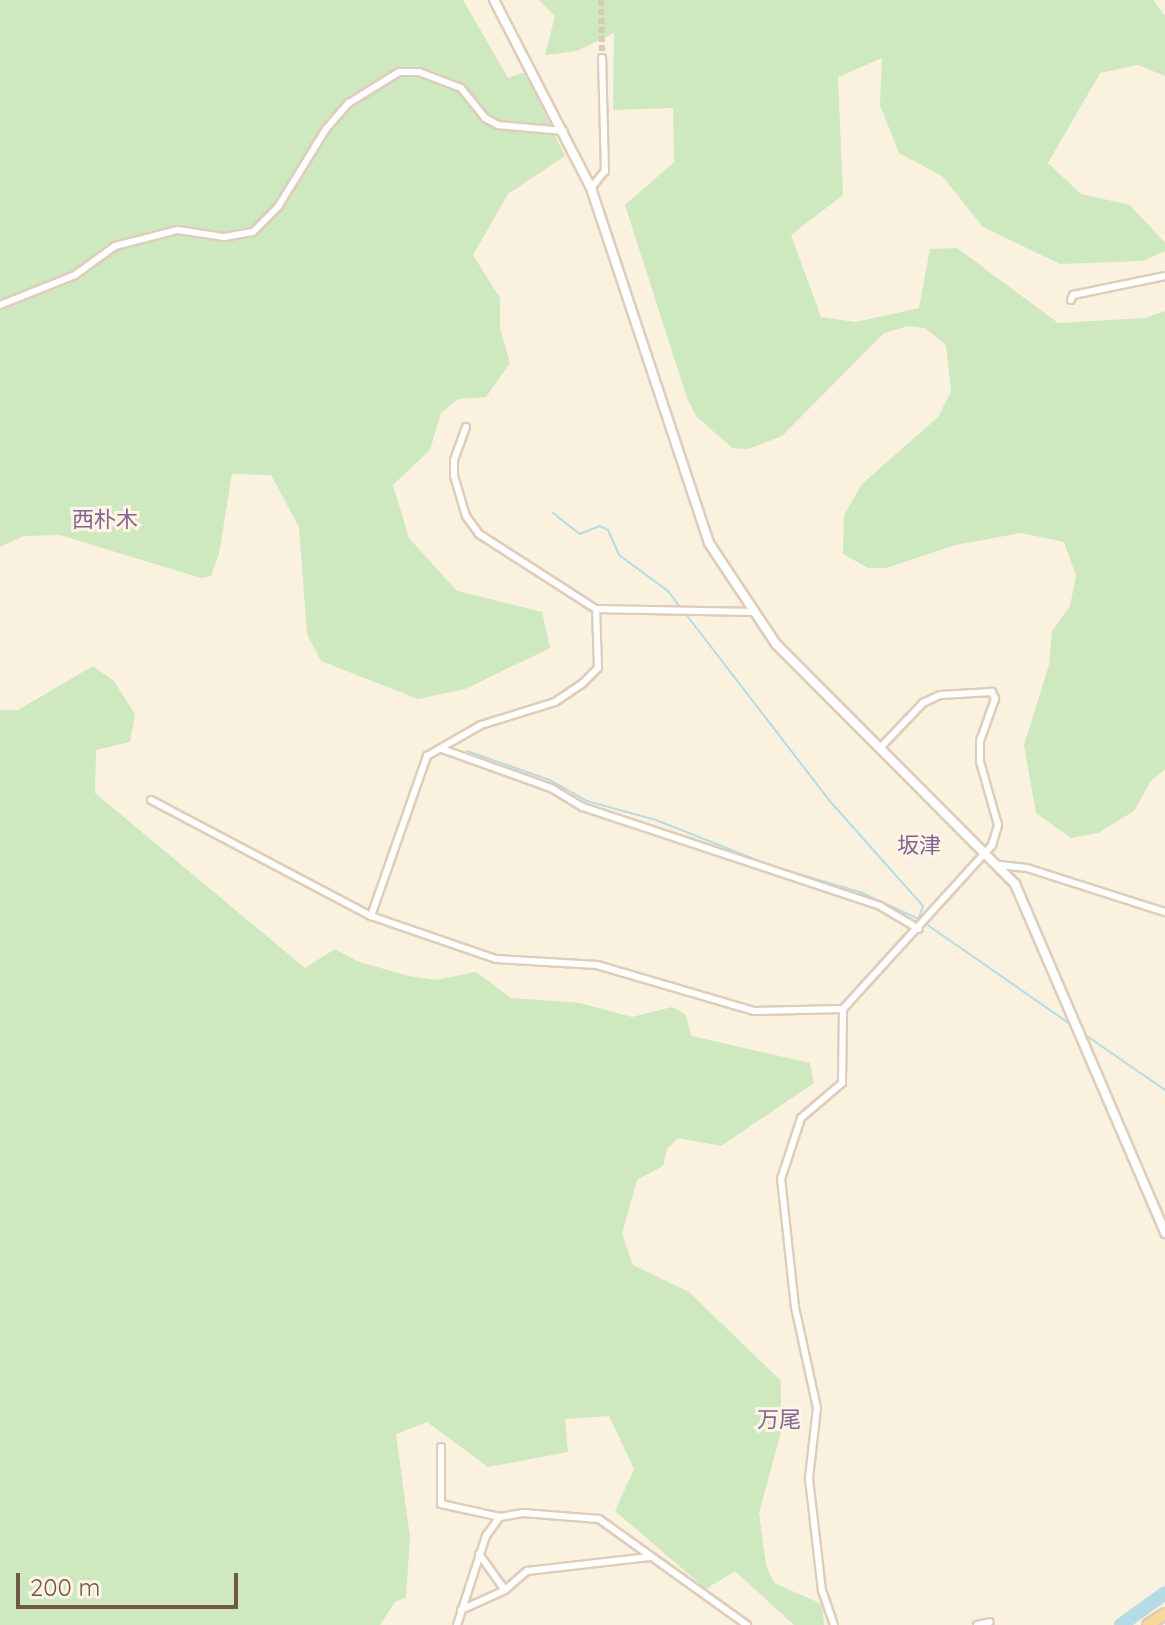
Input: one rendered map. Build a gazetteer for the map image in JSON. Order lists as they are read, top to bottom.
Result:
{
  "districts": ["西朴木", "坂津", "万尾"],
  "scale_bar": "200 m"
}
